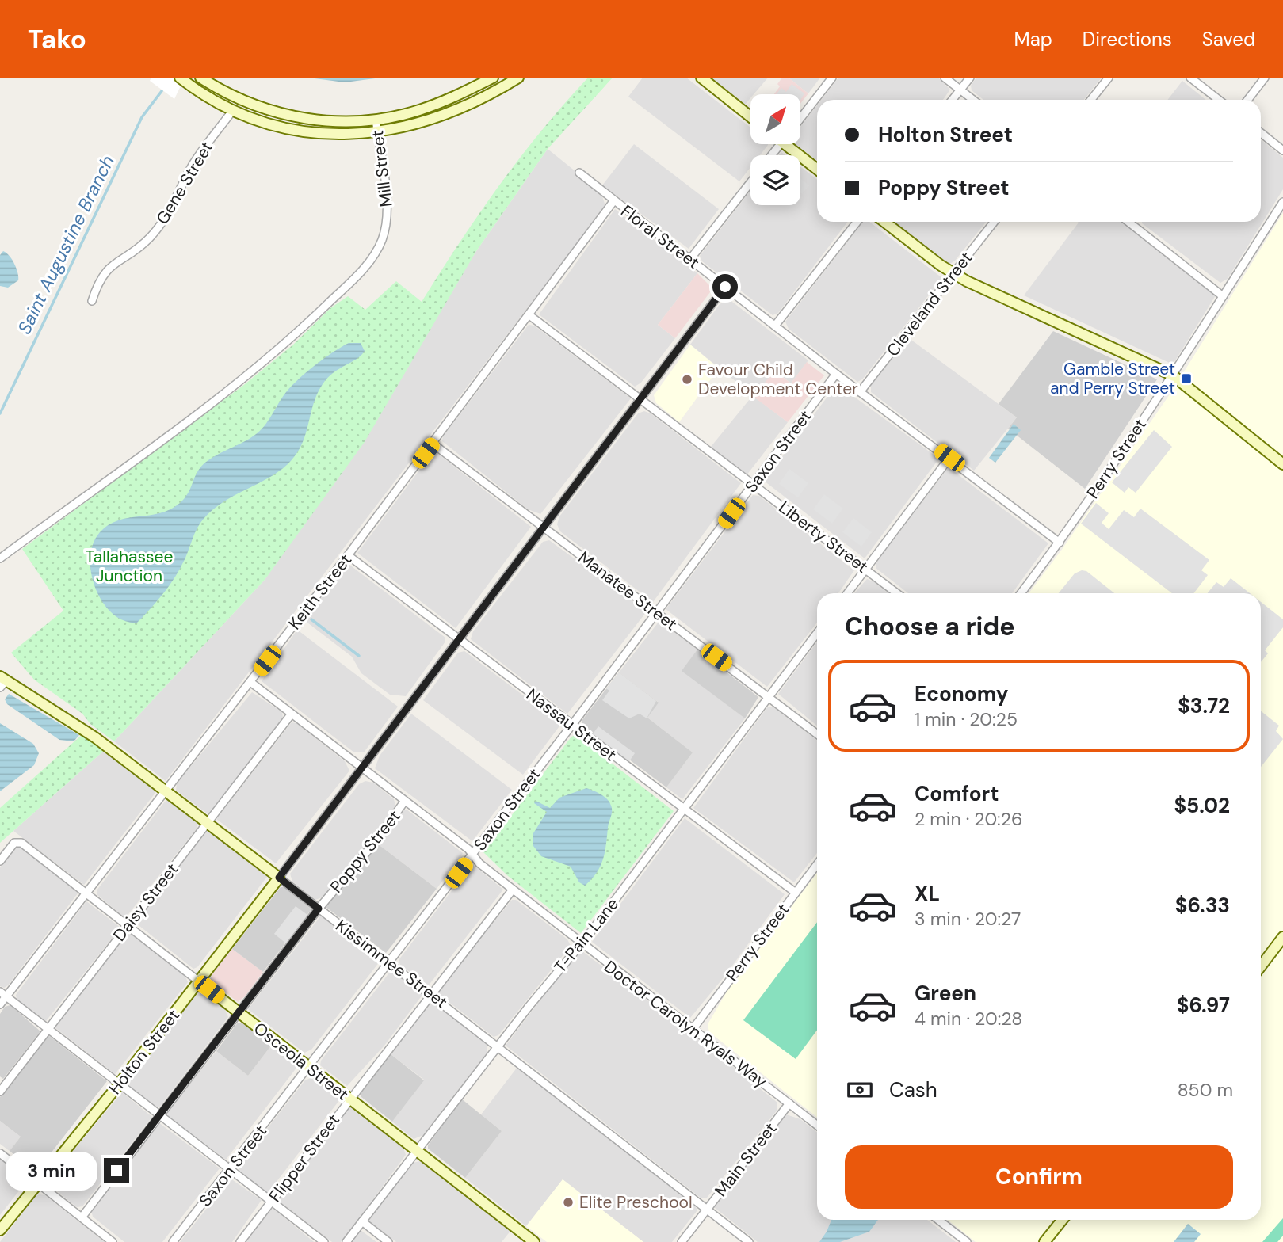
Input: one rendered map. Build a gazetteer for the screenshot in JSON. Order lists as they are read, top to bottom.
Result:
{
  "streets": {
    "street": [
      "Mill Street",
      "Gene Street",
      "Floral Street",
      "Cleveland Street",
      "Saxon Street",
      "Perry Street",
      "Liberty Street",
      "Manatee Street",
      "Keith Street",
      "Nassau Street",
      "Poppy Street",
      "Daisy Street",
      "T-Pain Lane",
      "Kissimmee Street",
      "Doctor Carolyn Ryals Way",
      "Holton Street",
      "Osceola Street",
      "Flipper Street",
      "Main Street"
    ]
  },
  "crossings": [
    ["Floral Street", "Cleveland Street"],
    ["Floral Street", "Saxon Street"],
    ["Floral Street", "Perry Street"],
    ["Floral Street", "Keith Street"],
    ["Floral Street", "Holton Street"],
    ["Saxon Street", "Liberty Street"],
    ["Saxon Street", "Manatee Street"],
    ["Saxon Street", "Nassau Street"],
    ["Saxon Street", "Kissimmee Street"],
    ["Saxon Street", "Doctor Carolyn Ryals Way"],
    ["Saxon Street", "Osceola Street"],
    ["Perry Street", "Nassau Street"],
    ["Perry Street", "Doctor Carolyn Ryals Way"],
    ["Liberty Street", "Keith Street"],
    ["Liberty Street", "Holton Street"],
    ["Manatee Street", "Keith Street"],
    ["Manatee Street", "T-Pain Lane"],
    ["Manatee Street", "Holton Street"],
    ["Keith Street", "Nassau Street"],
    ["Keith Street", "Kissimmee Street"],
    ["Keith Street", "Doctor Carolyn Ryals Way"],
    ["Keith Street", "Osceola Street"],
    ["Nassau Street", "T-Pain Lane"],
    ["Nassau Street", "Holton Street"],
    ["Poppy Street", "Kissimmee Street"],
    ["Poppy Street", "Doctor Carolyn Ryals Way"],
    ["Poppy Street", "Osceola Street"],
    ["Daisy Street", "Kissimmee Street"],
    ["Daisy Street", "Doctor Carolyn Ryals Way"],
    ["Daisy Street", "Osceola Street"],
    ["T-Pain Lane", "Kissimmee Street"],
    ["T-Pain Lane", "Doctor Carolyn Ryals Way"],
    ["T-Pain Lane", "Osceola Street"],
    ["Kissimmee Street", "Holton Street"],
    ["Kissimmee Street", "Flipper Street"],
    ["Kissimmee Street", "Main Street"],
    ["Doctor Carolyn Ryals Way", "Holton Street"],
    ["Doctor Carolyn Ryals Way", "Flipper Street"],
    ["Doctor Carolyn Ryals Way", "Main Street"],
    ["Holton Street", "Osceola Street"],
    ["Osceola Street", "Flipper Street"]
  ],
  "water": ["Saint Augustine Branch"],
  "parks": ["Tallahassee Junction"],
  "places": {
    "transit": ["Gamble Street and Perry Street"],
    "other": ["Favour Child Development Center", "Elite Preschool"]
  },
  "north": "top right",
  "page": {
    "header": "Tako",
    "nav": ["Map", "Directions", "Saved"],
    "banner": ["Holton Street", "Poppy Street"],
    "heading": "Choose a ride",
    "list": [
      {
        "name": "Economy",
        "note": "1 min · 20:25",
        "value": "$3.72"
      },
      {
        "name": "Comfort",
        "note": "2 min · 20:26",
        "value": "$5.02"
      },
      {
        "name": "XL",
        "note": "3 min · 20:27",
        "value": "$6.33"
      },
      {
        "name": "Green",
        "note": "4 min · 20:28",
        "value": "$6.97"
      }
    ],
    "pay": ["Cash", "850 m"],
    "buttons": "Confirm",
    "bubble": "3 min"
  }
}
